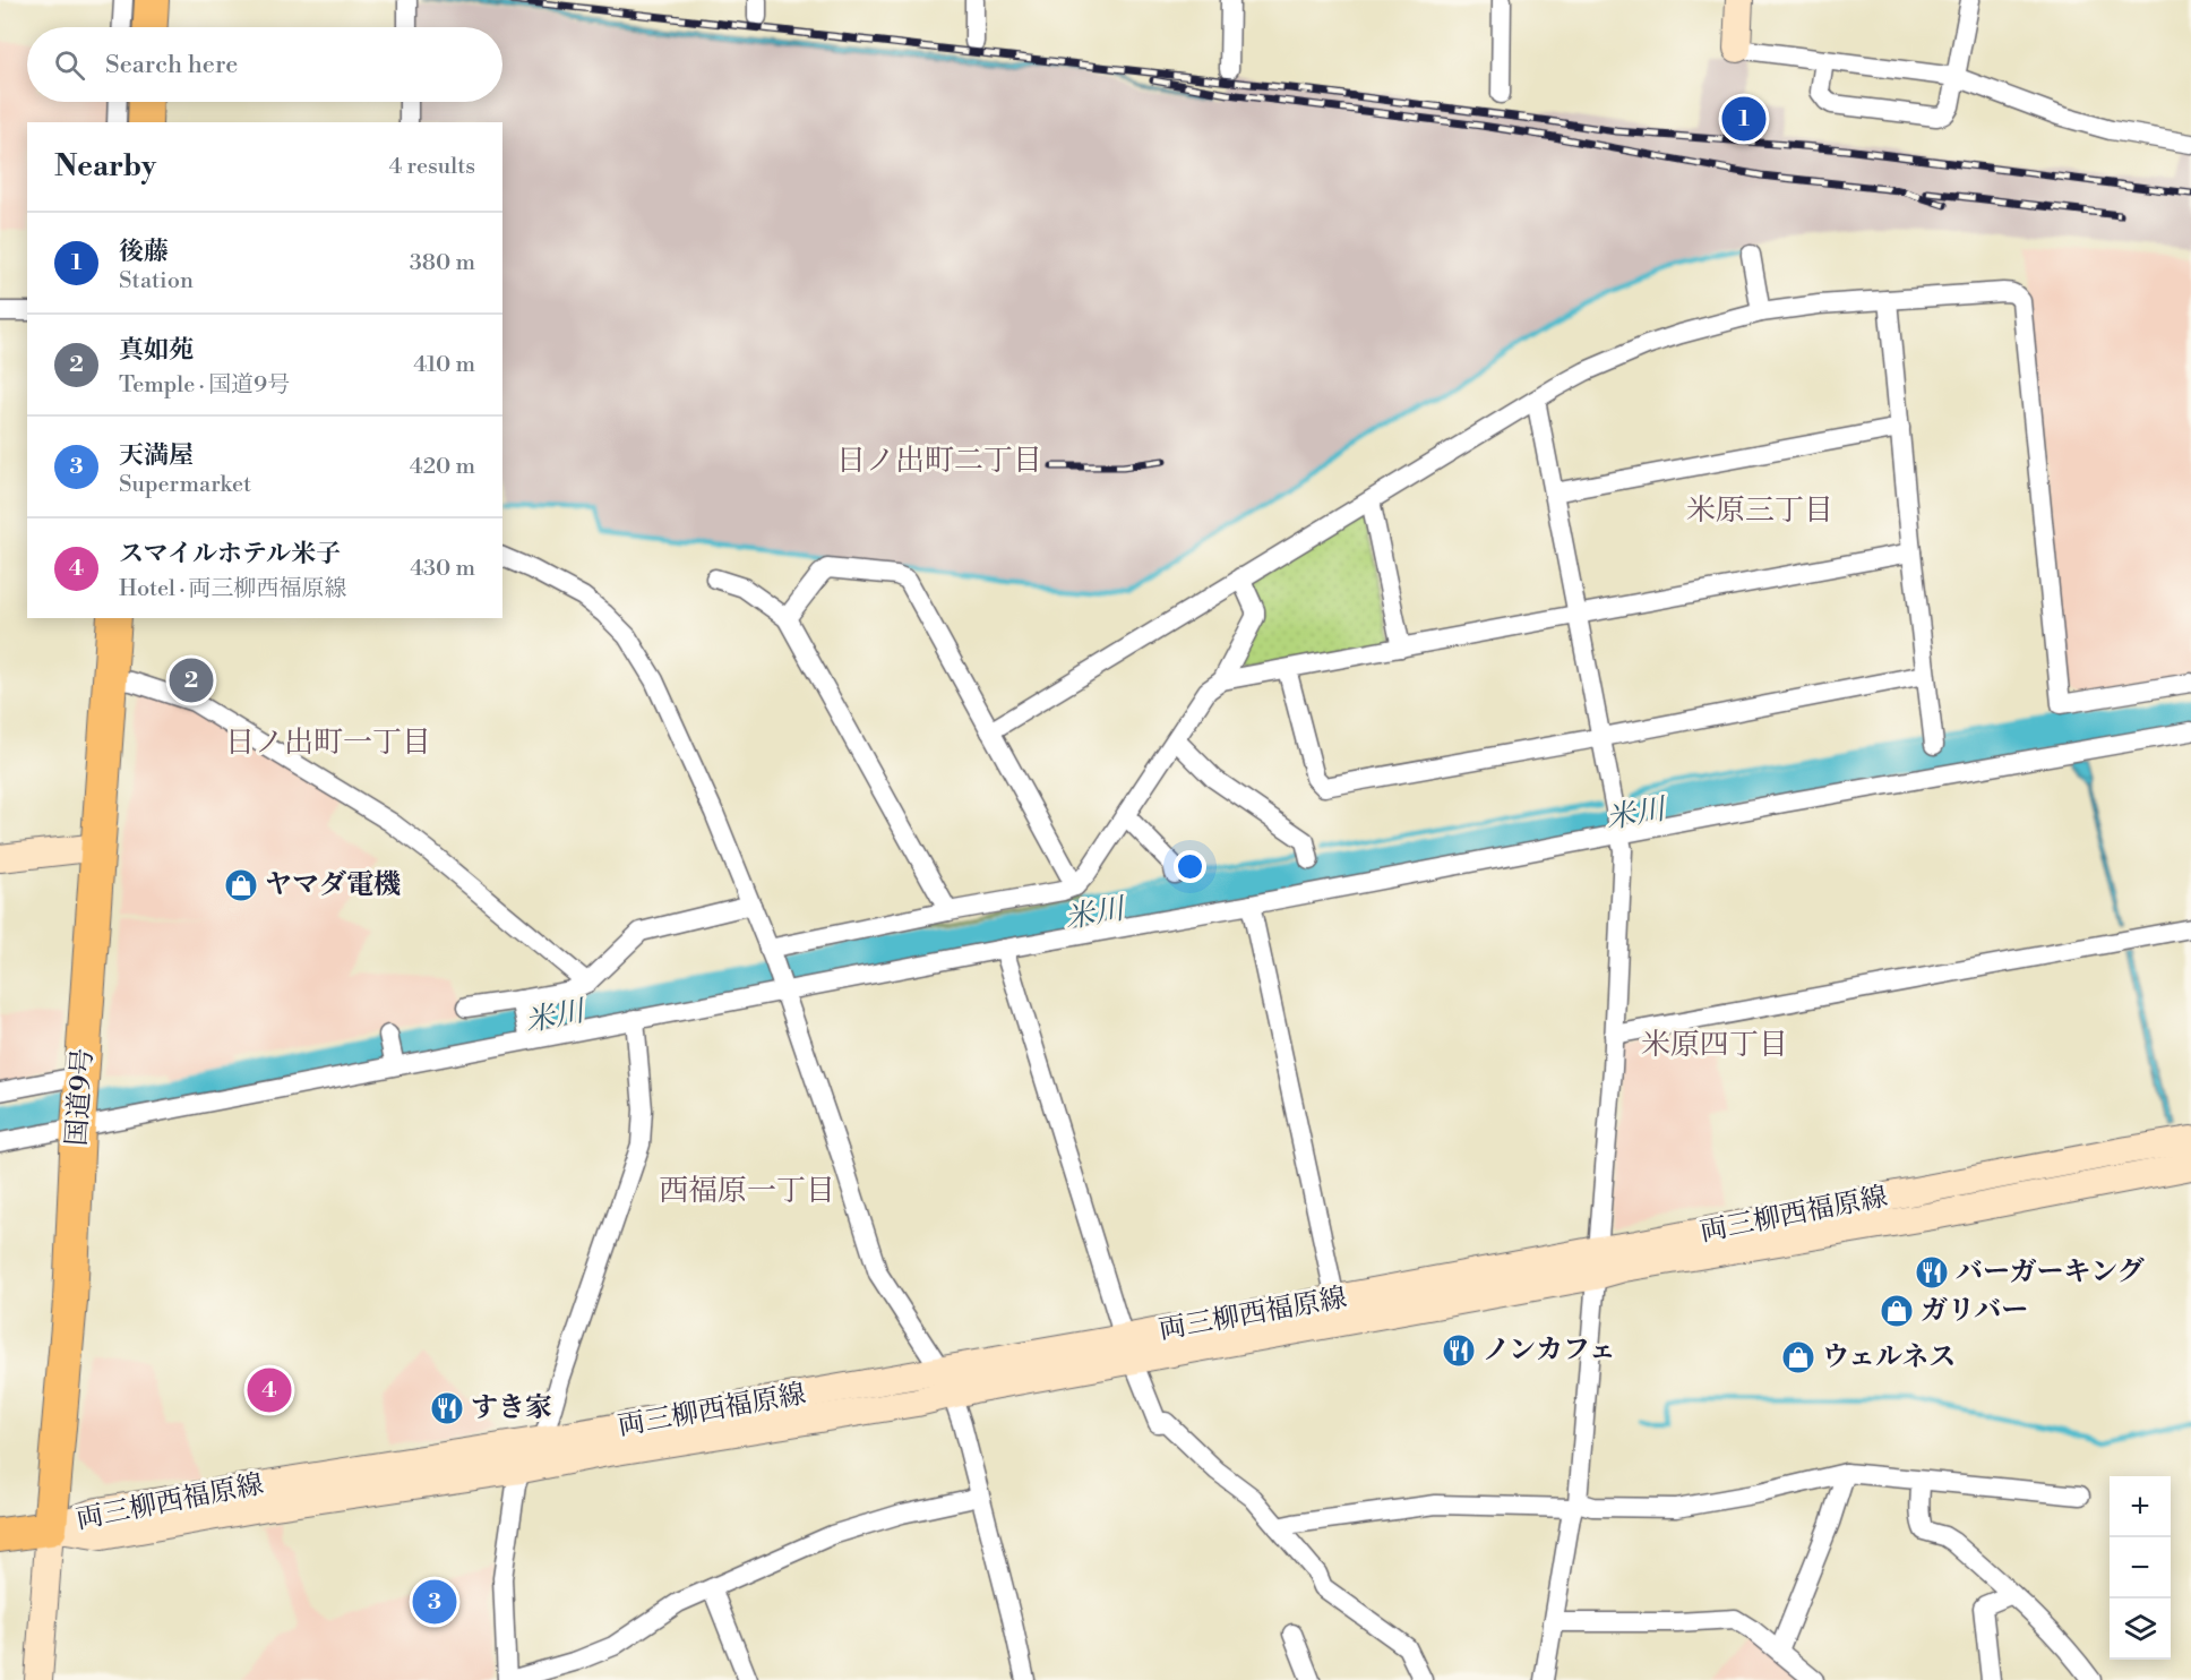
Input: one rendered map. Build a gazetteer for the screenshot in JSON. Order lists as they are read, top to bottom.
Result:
{
  "streets": {
    "highway": ["国道9号"],
    "main road": ["両三柳西福原線"]
  },
  "crossings": [
    ["国道9号", "両三柳西福原線"]
  ],
  "districts": [
    "日ノ出町二丁目",
    "米原三丁目",
    "日ノ出町一丁目",
    "米原四丁目",
    "西福原一丁目"
  ],
  "water": ["米川"],
  "places": {
    "shop": ["ヤマダ電機", "ガリバー", "ウェルネス"],
    "restaurant": ["バーガーキング", "ノンカフェ", "すき家"]
  },
  "page": {
    "search": "Search here",
    "pins": [
      "1",
      "2",
      "4",
      "3"
    ],
    "heading": ["Nearby", "4 results"],
    "list": [
      {
        "mark": "1",
        "name": "後藤",
        "note": "Station",
        "value": "380 m"
      },
      {
        "mark": "2",
        "name": "真如苑",
        "note": "Temple · 国道9号",
        "value": "410 m"
      },
      {
        "mark": "3",
        "name": "天満屋",
        "note": "Supermarket",
        "value": "420 m"
      },
      {
        "mark": "4",
        "name": "スマイルホテル米子",
        "note": "Hotel · 両三柳西福原線",
        "value": "430 m"
      }
    ],
    "map_buttons": ["+", "−"]
  }
}
